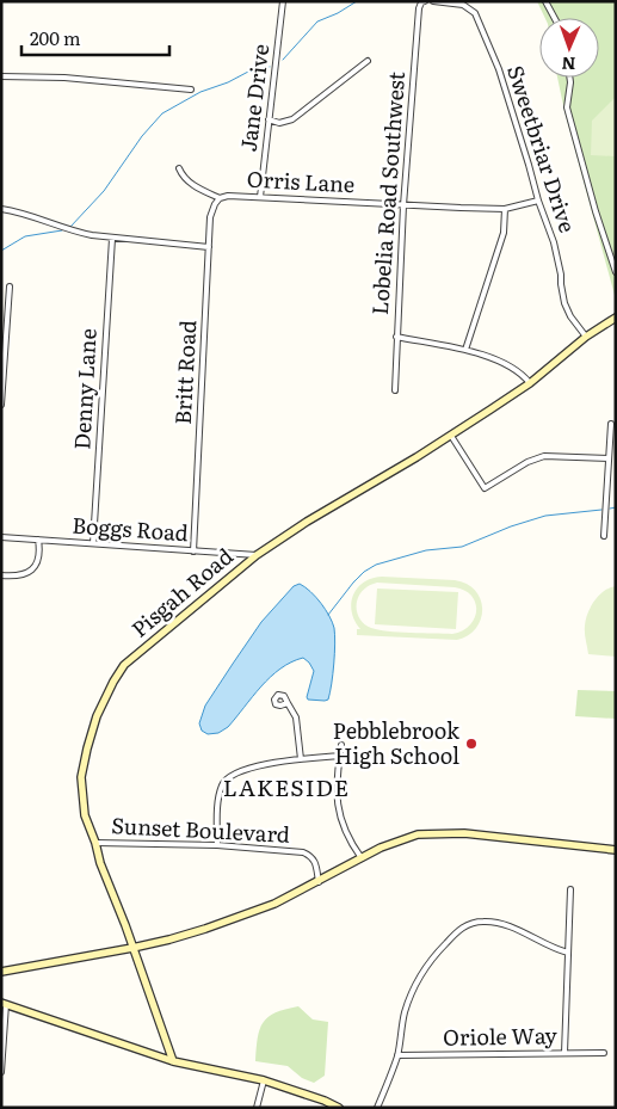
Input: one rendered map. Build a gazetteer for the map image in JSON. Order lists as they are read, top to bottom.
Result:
{
  "streets": {
    "street": [
      "Jane Drive",
      "Sweetbriar Drive",
      "Orris Lane",
      "Lobelia Road Southwest",
      "Britt Road",
      "Denny Lane",
      "Boggs Road",
      "Pisgah Road",
      "Sunset Boulevard",
      "Oriole Way"
    ]
  },
  "crossings": [
    ["Jane Drive", "Orris Lane"],
    ["Sweetbriar Drive", "Orris Lane"],
    ["Sweetbriar Drive", "Pisgah Road"],
    ["Orris Lane", "Lobelia Road Southwest"],
    ["Orris Lane", "Britt Road"],
    ["Britt Road", "Boggs Road"],
    ["Denny Lane", "Boggs Road"],
    ["Boggs Road", "Pisgah Road"],
    ["Pisgah Road", "Sunset Boulevard"]
  ],
  "districts": ["LAKESIDE"],
  "places": ["Pebblebrook High School"],
  "scale_bar": "200 m",
  "north": "bottom"
}
